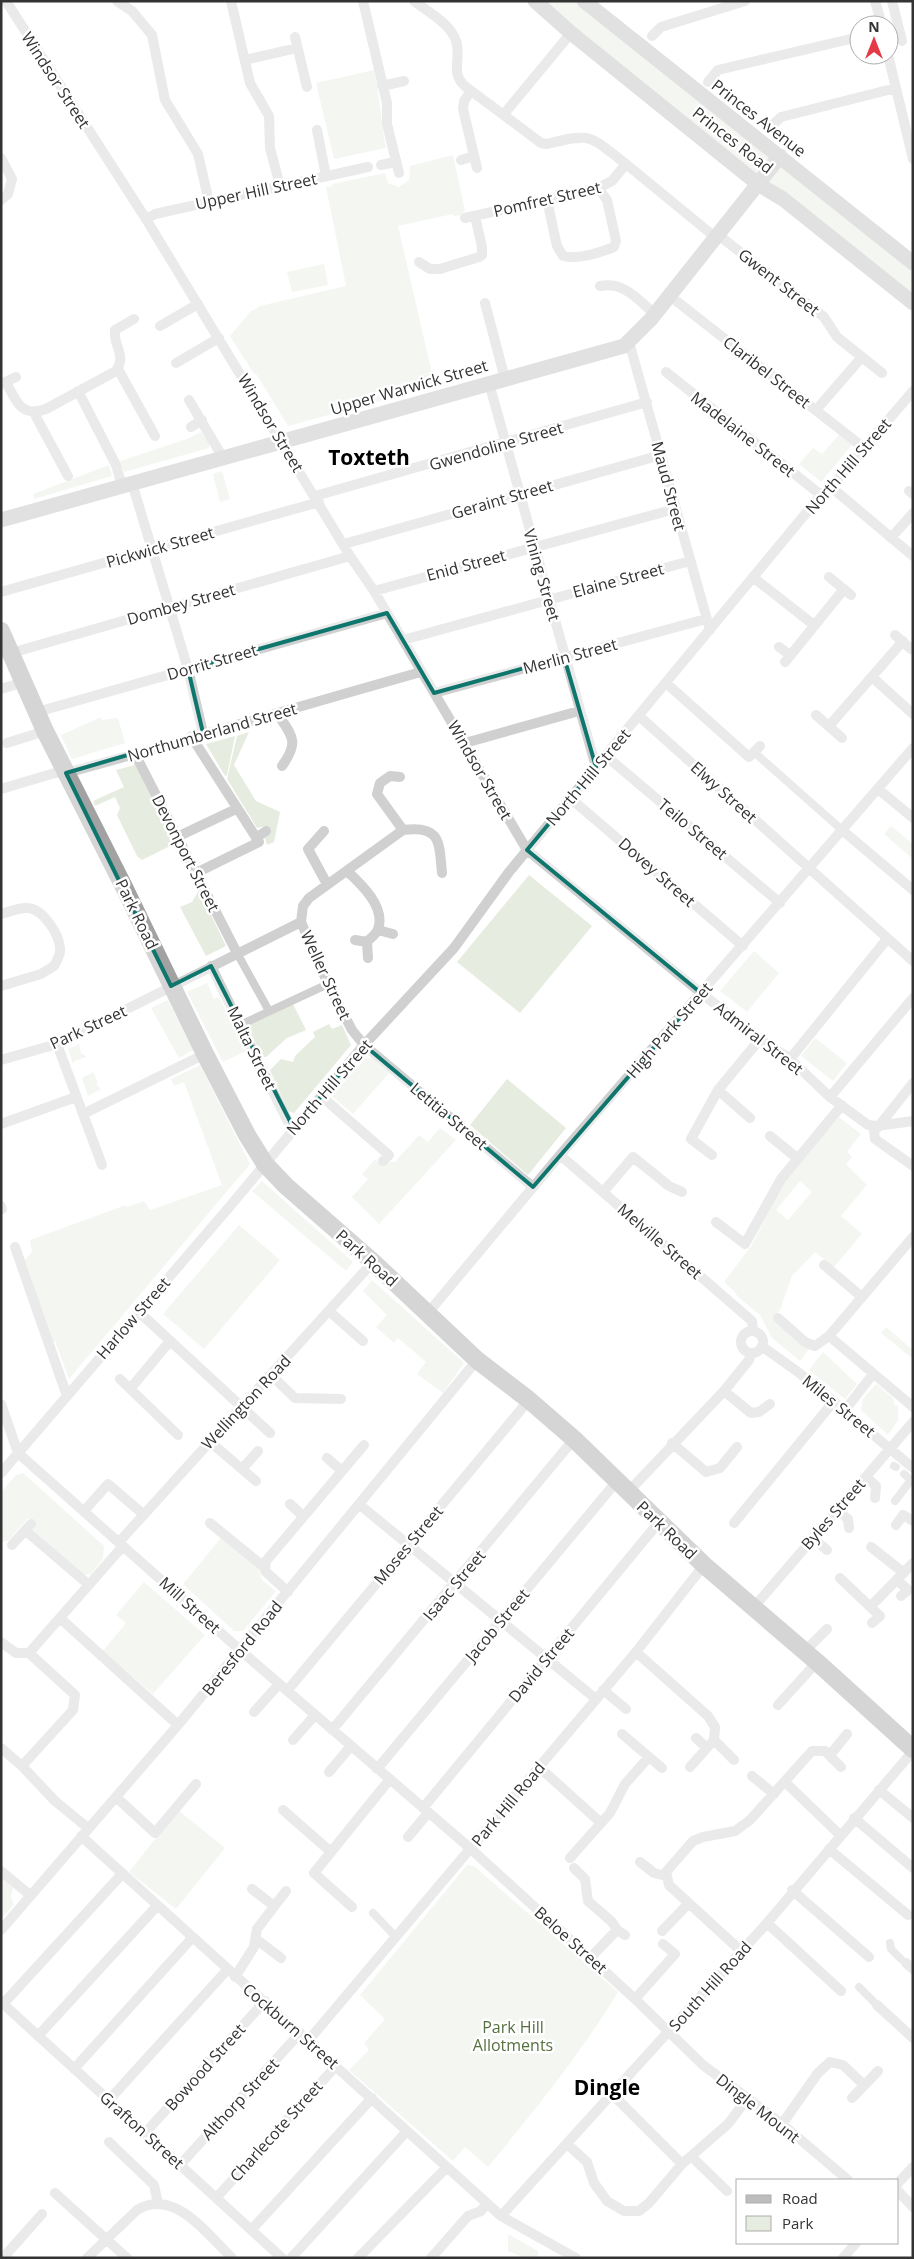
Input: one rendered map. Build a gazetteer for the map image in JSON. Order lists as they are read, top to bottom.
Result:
{
  "streets": {
    "highway": ["Park Road"],
    "main road": ["Princes Avenue", "Princes Road", "Upper Warwick Street"],
    "street": [
      "Windsor Street",
      "Upper Hill Street",
      "Pomfret Street",
      "Gwent Street",
      "Claribel Street",
      "Madelaine Street",
      "Gwendoline Street",
      "North Hill Street",
      "Maud Street",
      "Geraint Street",
      "Pickwick Street",
      "Enid Street",
      "Vining Street",
      "Elaine Street",
      "Dombey Street",
      "Merlin Street",
      "Dorrit Street",
      "Northumberland Street",
      "Elwy Street",
      "Teilo Street",
      "Devonport Street",
      "Dovey Street",
      "Weller Street",
      "Park Street",
      "High Park Street",
      "Admiral Street",
      "Malta Street",
      "Letitia Street",
      "Melville Street",
      "Harlow Street",
      "Wellington Road",
      "Miles Street",
      "Byles Street",
      "Moses Street",
      "Isaac Street",
      "Mill Street",
      "Jacob Street",
      "Beresford Road",
      "David Street",
      "Park Hill Road",
      "Beloe Street",
      "South Hill Road",
      "Cockburn Street",
      "Bowood Street",
      "Althorp Street",
      "Dingle Mount",
      "Grafton Street",
      "Charlecote Street"
    ]
  },
  "crossings": [
    ["Windsor Street", "Upper Hill Street"],
    ["Windsor Street", "Upper Warwick Street"],
    ["Windsor Street", "Gwendoline Street"],
    ["Windsor Street", "North Hill Street"],
    ["Windsor Street", "Geraint Street"],
    ["Windsor Street", "Pickwick Street"],
    ["Windsor Street", "Enid Street"],
    ["Windsor Street", "Elaine Street"],
    ["Windsor Street", "Dombey Street"],
    ["Windsor Street", "Merlin Street"],
    ["Windsor Street", "Dorrit Street"],
    ["Windsor Street", "Northumberland Street"],
    ["Windsor Street", "Admiral Street"],
    ["Princes Avenue", "Upper Warwick Street"],
    ["Princes Road", "Upper Warwick Street"],
    ["Gwent Street", "Upper Warwick Street"],
    ["Claribel Street", "Upper Warwick Street"],
    ["Claribel Street", "North Hill Street"],
    ["Upper Warwick Street", "Maud Street"],
    ["Upper Warwick Street", "Vining Street"],
    ["Madelaine Street", "North Hill Street"],
    ["Gwendoline Street", "Maud Street"],
    ["Gwendoline Street", "Pickwick Street"],
    ["Gwendoline Street", "Vining Street"],
    ["North Hill Street", "Maud Street"],
    ["North Hill Street", "Vining Street"],
    ["North Hill Street", "Elwy Street"],
    ["North Hill Street", "Teilo Street"],
    ["North Hill Street", "Dovey Street"],
    ["North Hill Street", "Park Road"],
    ["North Hill Street", "Weller Street"],
    ["North Hill Street", "Admiral Street"],
    ["North Hill Street", "Malta Street"],
    ["North Hill Street", "Letitia Street"],
    ["North Hill Street", "Harlow Street"],
    ["Maud Street", "Geraint Street"],
    ["Maud Street", "Enid Street"],
    ["Maud Street", "Elaine Street"],
    ["Maud Street", "Merlin Street"],
    ["Geraint Street", "Vining Street"],
    ["Enid Street", "Vining Street"],
    ["Vining Street", "Elaine Street"],
    ["Vining Street", "Merlin Street"],
    ["Dombey Street", "Park Road"],
    ["Dorrit Street", "Park Road"],
    ["Northumberland Street", "Devonport Street"],
    ["Northumberland Street", "Park Road"],
    ["Elwy Street", "High Park Street"],
    ["Teilo Street", "High Park Street"],
    ["Devonport Street", "Park Street"],
    ["Dovey Street", "High Park Street"],
    ["Park Road", "Park Street"],
    ["Park Road", "High Park Street"],
    ["Park Road", "Harlow Street"],
    ["Park Road", "Wellington Road"],
    ["Park Road", "Byles Street"],
    ["Park Road", "Moses Street"],
    ["Park Road", "Isaac Street"],
    ["Park Road", "Jacob Street"],
    ["Park Road", "Beresford Road"],
    ["Park Road", "David Street"],
    ["Park Road", "Park Hill Road"],
    ["Park Road", "South Hill Road"],
    ["Weller Street", "Park Street"],
    ["Weller Street", "Letitia Street"],
    ["Park Street", "Malta Street"],
    ["High Park Street", "Admiral Street"],
    ["High Park Street", "Letitia Street"],
    ["High Park Street", "Melville Street"],
    ["Melville Street", "Miles Street"],
    ["Harlow Street", "Mill Street"],
    ["Wellington Road", "Mill Street"],
    ["Miles Street", "Byles Street"],
    ["Moses Street", "Mill Street"],
    ["Isaac Street", "Mill Street"],
    ["Mill Street", "Jacob Street"],
    ["Mill Street", "Beresford Road"],
    ["Mill Street", "David Street"],
    ["Mill Street", "Park Hill Road"],
    ["Mill Street", "Beloe Street"],
    ["Beresford Road", "Cockburn Street"],
    ["Park Hill Road", "Beloe Street"],
    ["Park Hill Road", "Cockburn Street"],
    ["Beloe Street", "South Hill Road"],
    ["Beloe Street", "Dingle Mount"],
    ["South Hill Road", "Cockburn Street"],
    ["South Hill Road", "Dingle Mount"],
    ["Cockburn Street", "Bowood Street"],
    ["Cockburn Street", "Althorp Street"],
    ["Cockburn Street", "Charlecote Street"],
    ["Bowood Street", "Grafton Street"],
    ["Althorp Street", "Grafton Street"],
    ["Grafton Street", "Charlecote Street"]
  ],
  "districts": ["Toxteth", "Dingle"],
  "parks": ["Park Hill Allotments"],
  "legend": ["Road", "Park"],
  "north": "top"
}
